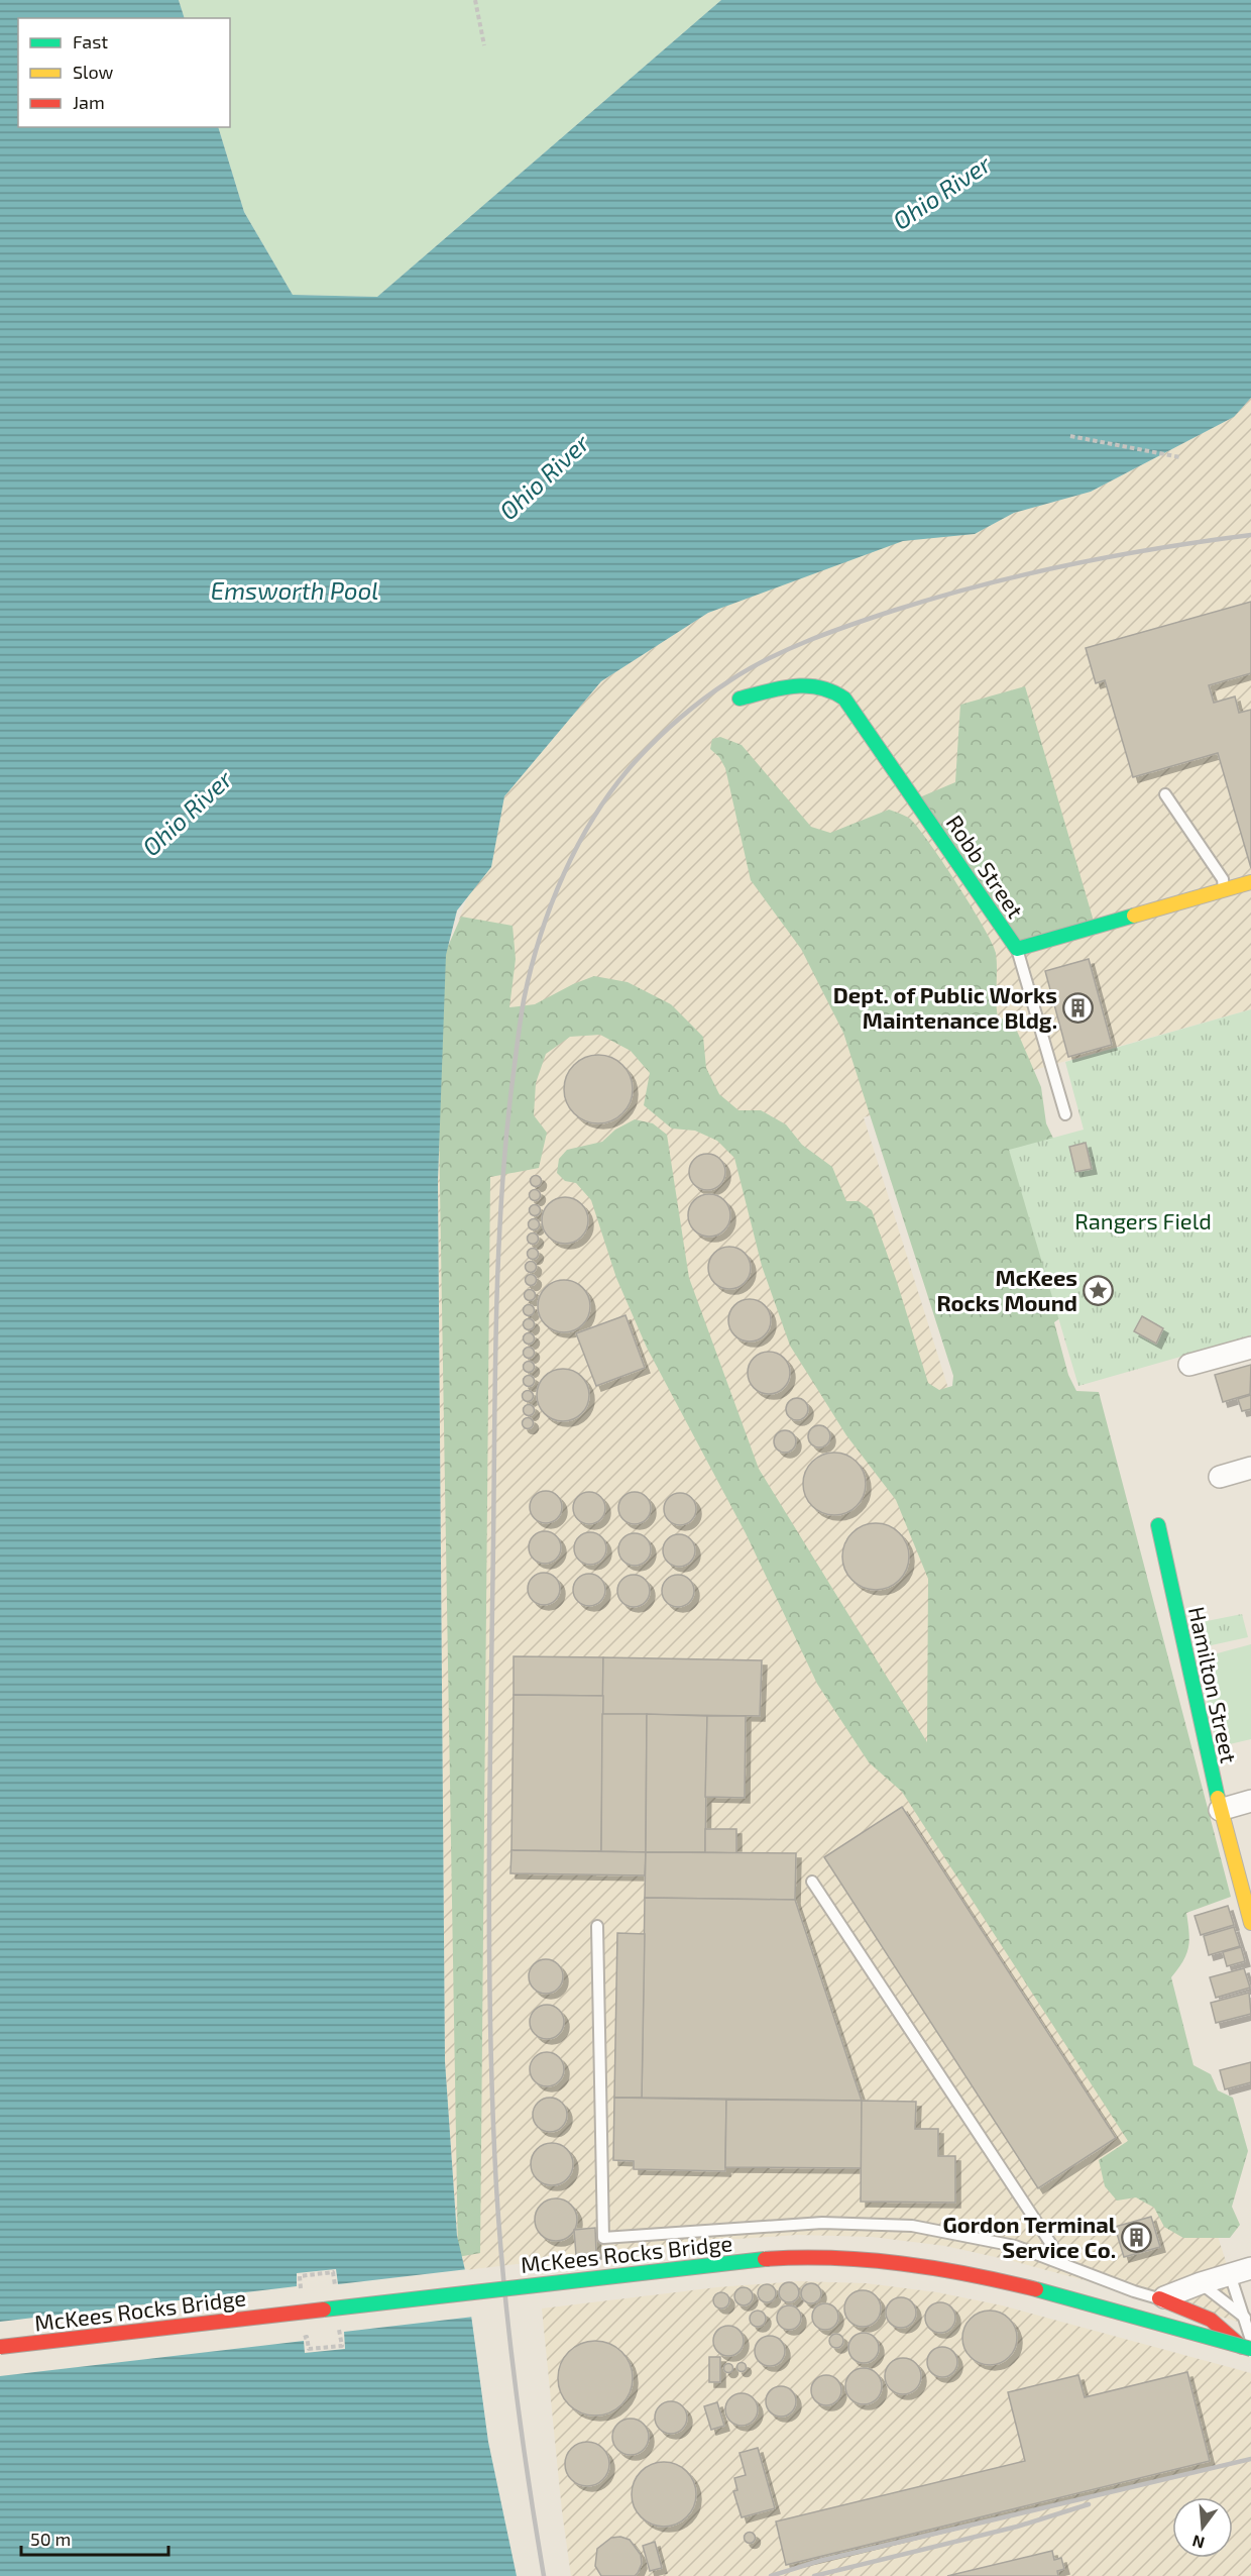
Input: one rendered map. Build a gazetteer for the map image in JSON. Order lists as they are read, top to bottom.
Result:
{
  "streets": {
    "main road": ["Robb Street", "Hamilton Street", "McKees Rocks Bridge"]
  },
  "water": ["Ohio River", "Emsworth Pool"],
  "parks": ["Rangers Field"],
  "places": {
    "building": ["Dept. of Public Works Maintenance Bldg.", "Gordon Terminal Service Co."],
    "place": ["McKees Rocks Mound"]
  },
  "legend": ["Fast", "Slow", "Jam"],
  "scale_bar": "50 m",
  "north": "bottom"
}
